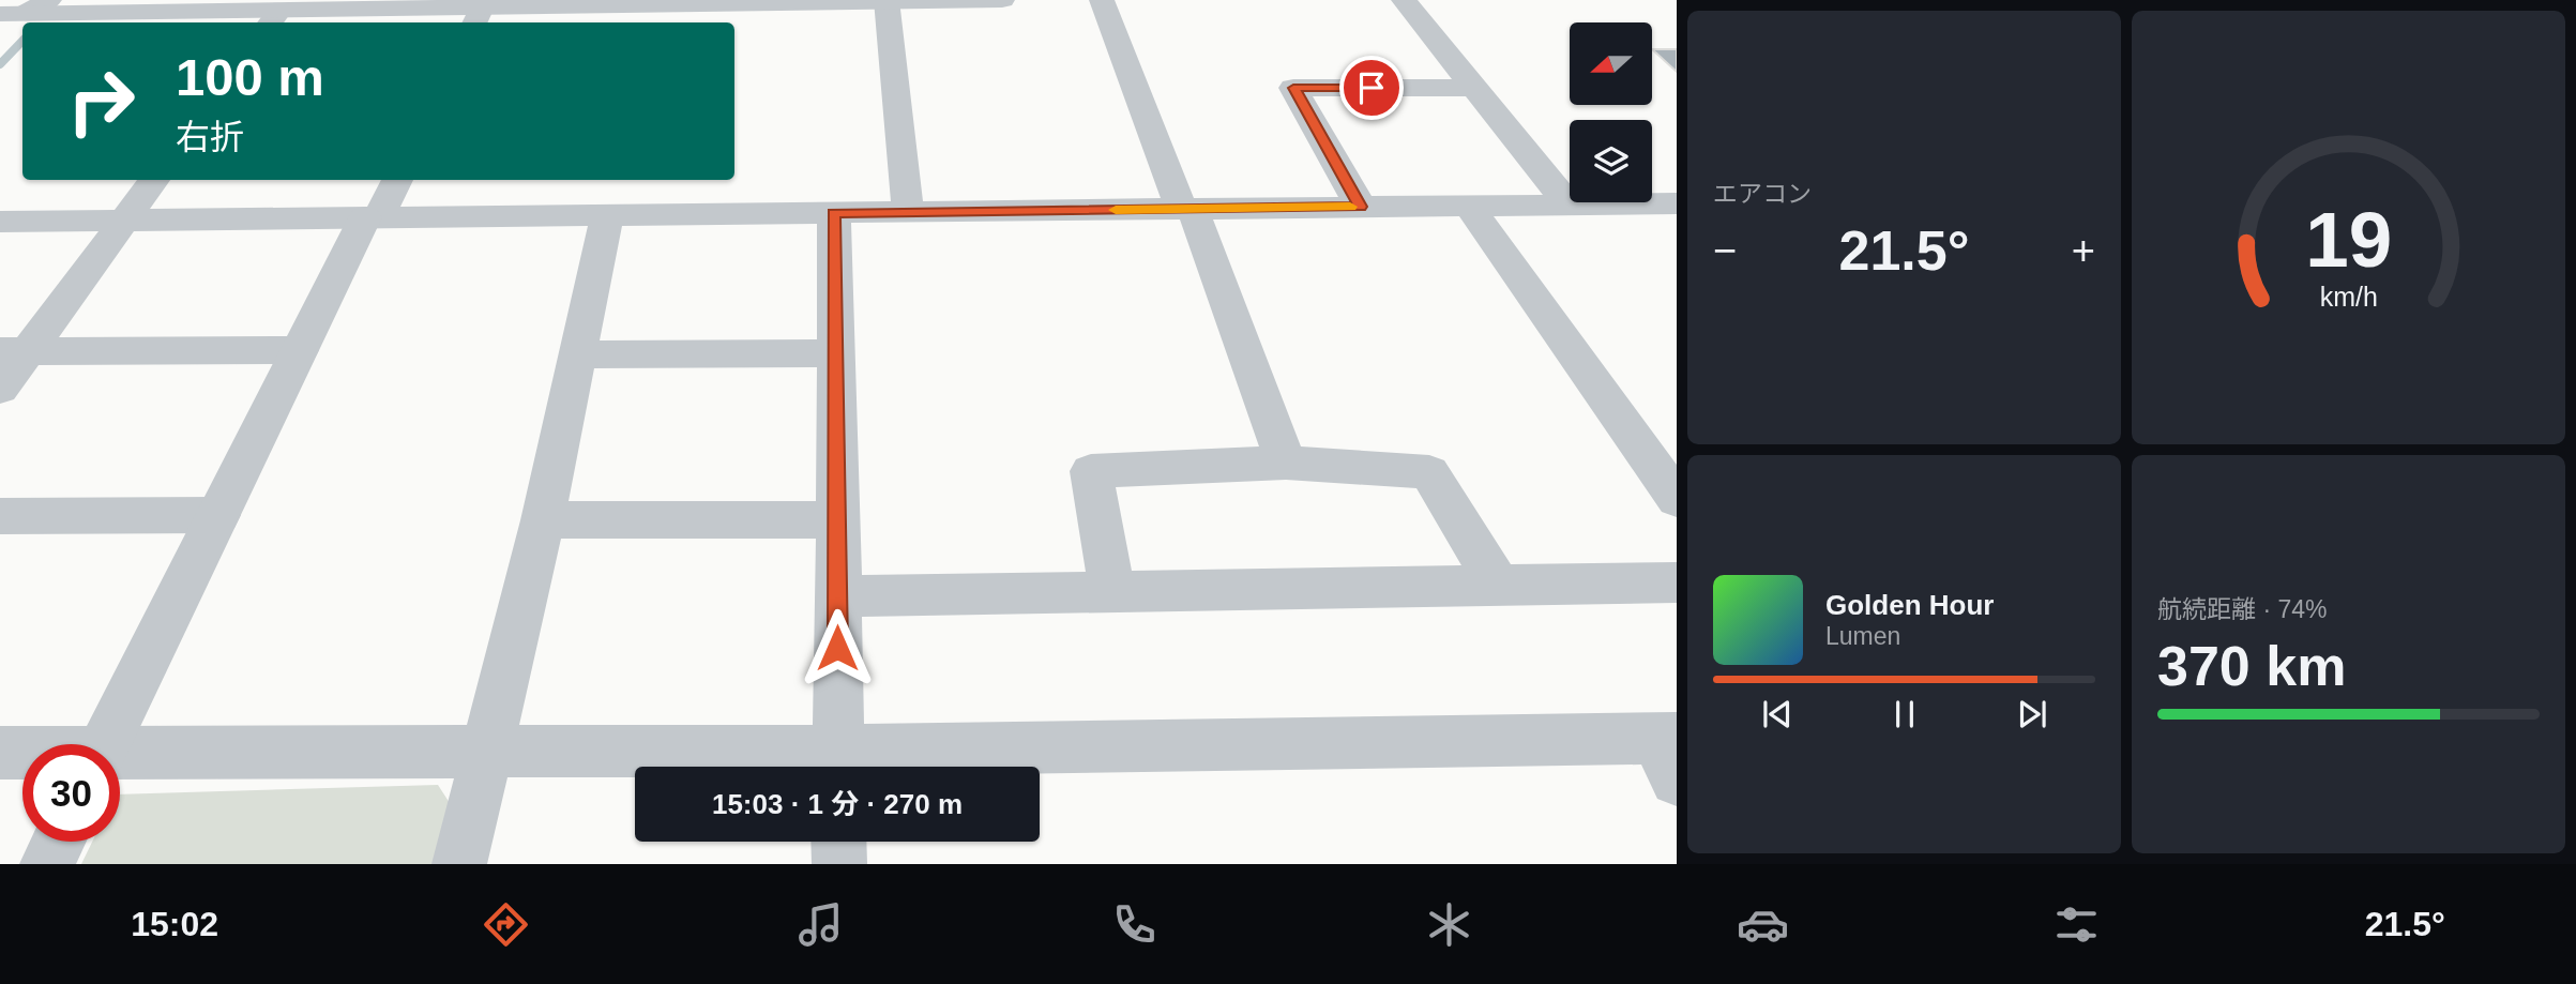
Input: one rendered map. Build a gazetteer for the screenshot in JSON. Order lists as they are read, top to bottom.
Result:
{
  "north": "left",
  "page": {
    "tile": [
      "エアコン",
      ["航続距離 · 74%", "370 km"]
    ],
    "turn": ["100 m", "右折"],
    "heat": ["−", "21.5°", "+"],
    "song": ["Golden Hour", "Lumen"],
    "limit": "30",
    "trip": "15:03 · 1 分 · 270 m",
    "tabs": ["15:02", "21.5°"],
    "gauge": ["19", "km/h"]
  }
}
